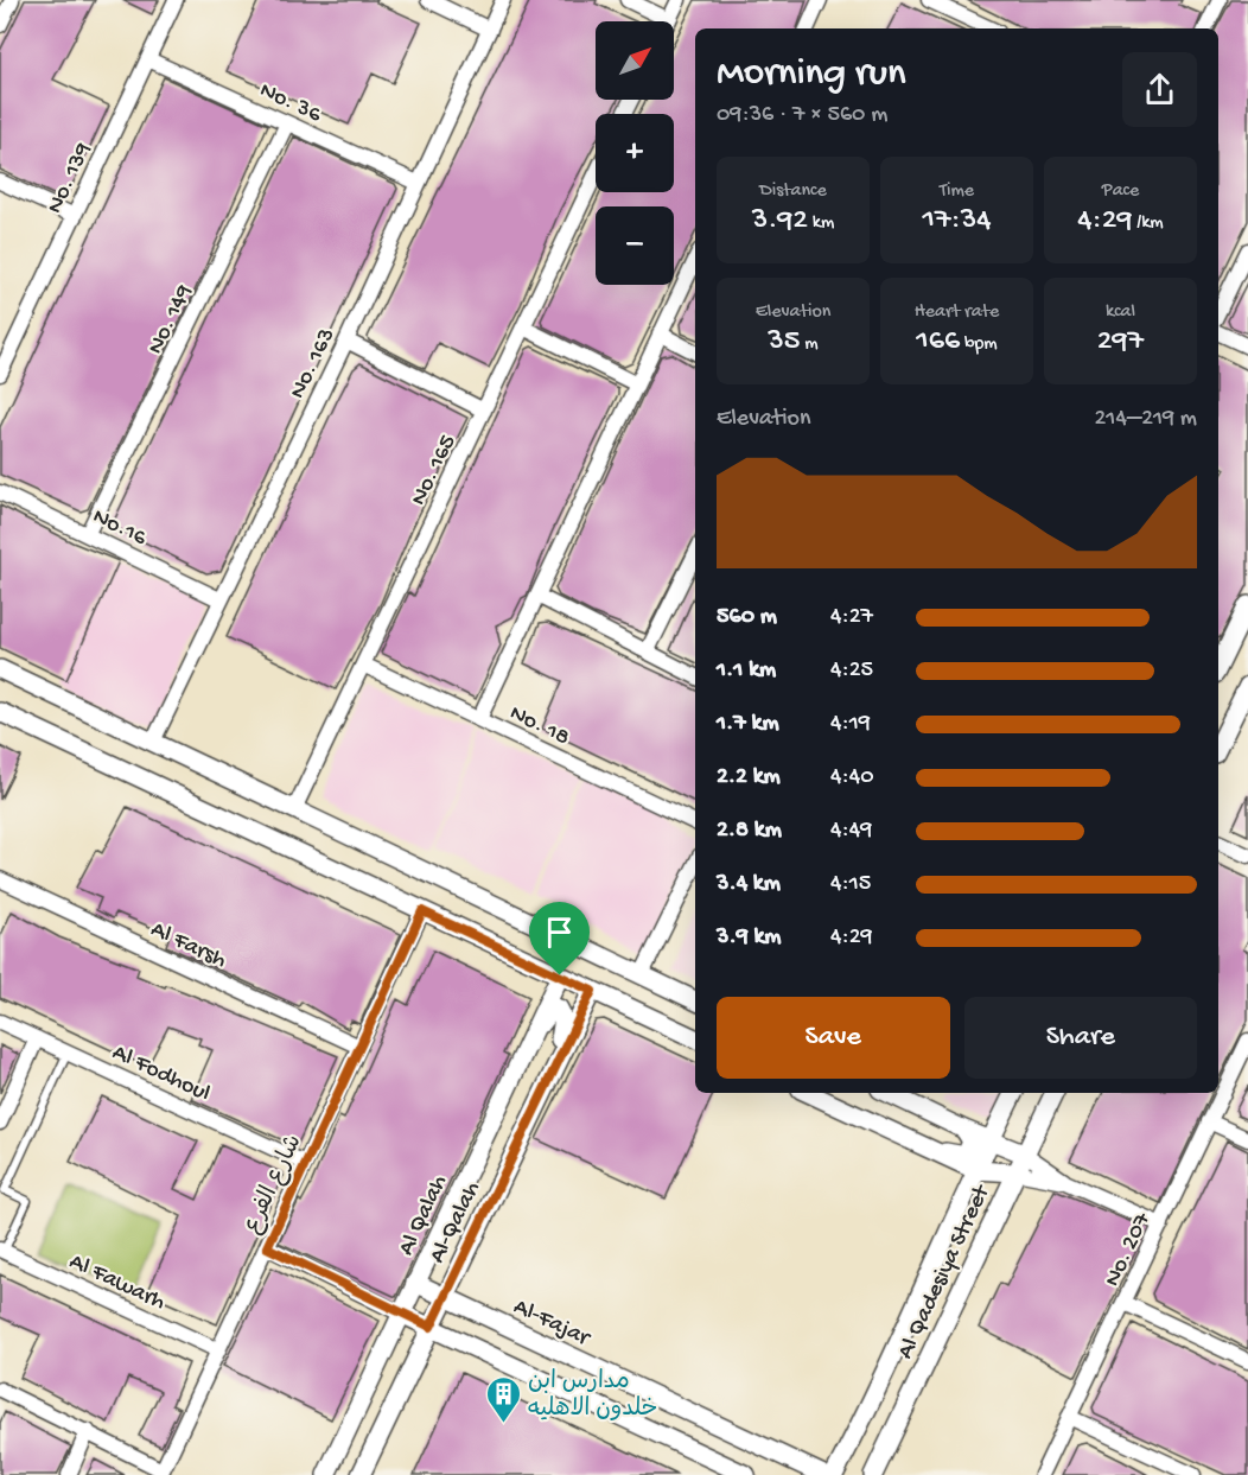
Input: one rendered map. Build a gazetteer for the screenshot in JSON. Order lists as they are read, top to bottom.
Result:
{
  "streets": {
    "street": [
      "No. 36",
      "No. 139",
      "No. 149",
      "No. 163",
      "No. 165",
      "No.16",
      "No. 18",
      "Al Farsh",
      "Al Fodhoul",
      "شارع الفرع",
      "Al Qalah",
      "Al-Qalah",
      "No. 207",
      "Al Qadesiya Street",
      "Al Fawarh",
      "Al-Fajar"
    ]
  },
  "crossings": [
    ["No. 36", "No. 139"],
    ["No. 36", "No. 149"],
    ["No. 36", "No. 163"],
    ["No. 149", "No.16"],
    ["No. 163", "No.16"],
    ["No. 165", "No. 18"],
    ["Al Farsh", "شارع الفرع"],
    ["Al Fodhoul", "شارع الفرع"],
    ["شارع الفرع", "Al Fawarh"],
    ["Al Qalah", "Al-Fajar"],
    ["Al-Qalah", "Al-Fajar"]
  ],
  "places": {
    "building": ["مدارس ابن خلدون الاهليه"]
  },
  "north": "top right",
  "page": {
    "map_buttons": ["+", "−"],
    "heading": ["Morning run", "09:36 · 7 × 560 m"],
    "stats": [
      ["Distance", "3.92 km"],
      ["Time", "17:34"],
      ["Pace", "4:29 /km"],
      ["Elevation", "35 m"],
      ["Heart rate", "166 bpm"],
      ["kcal", "297"]
    ],
    "chart": ["Elevation", "214–219 m"],
    "list": [
      {
        "name": "560 m",
        "note": "4:27"
      },
      {
        "name": "1.1 km",
        "note": "4:25"
      },
      {
        "name": "1.7 km",
        "note": "4:19"
      },
      {
        "name": "2.2 km",
        "note": "4:40"
      },
      {
        "name": "2.8 km",
        "note": "4:49"
      },
      {
        "name": "3.4 km",
        "note": "4:15"
      },
      {
        "name": "3.9 km",
        "note": "4:29"
      }
    ],
    "buttons": ["Save", "Share"]
  }
}
